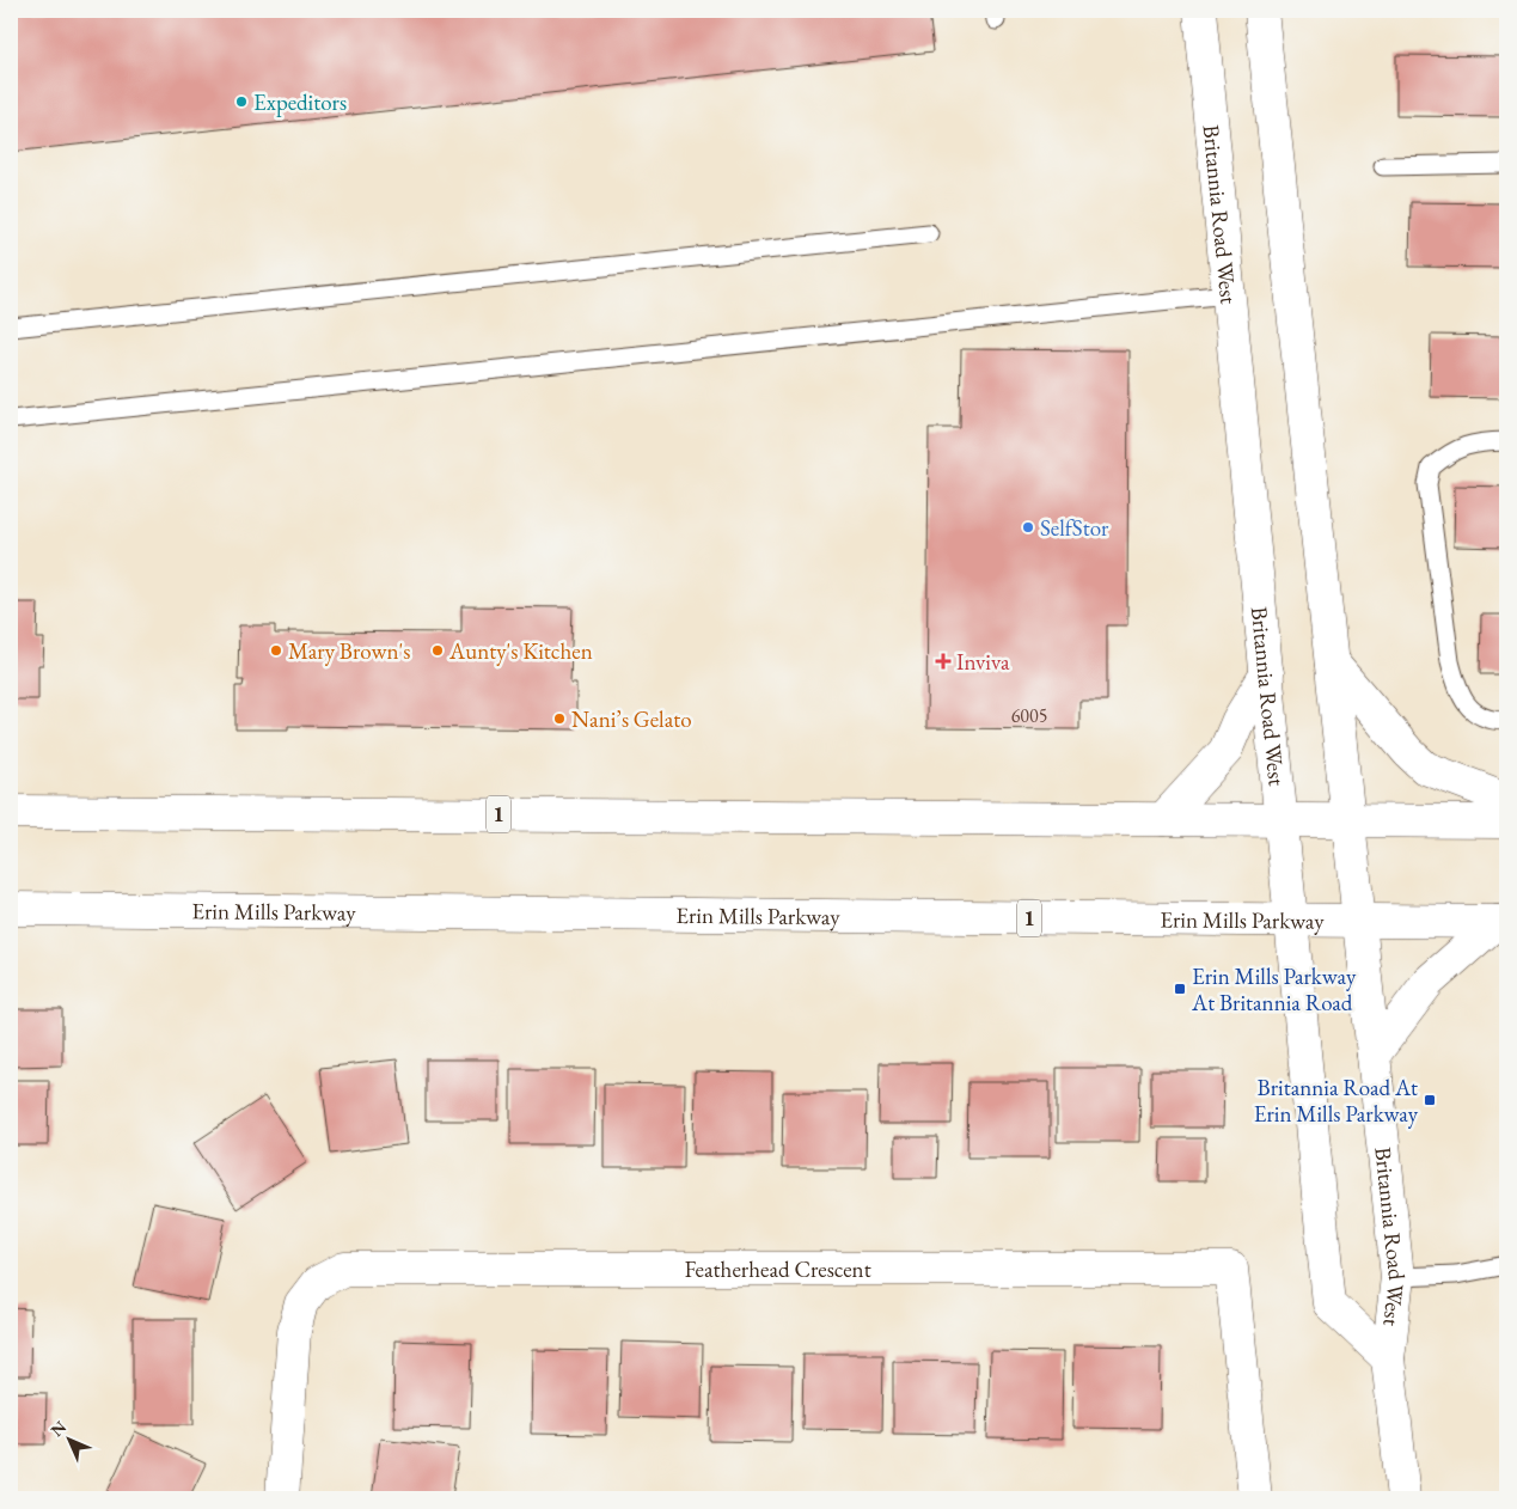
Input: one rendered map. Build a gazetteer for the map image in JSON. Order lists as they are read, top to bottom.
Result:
{
  "streets": {
    "main road": [
      "Britannia Road West",
      "1",
      "Erin Mills Parkway",
      "Featherhead Crescent"
    ]
  },
  "crossings": [
    ["Britannia Road West", "1"],
    ["Britannia Road West", "Erin Mills Parkway"]
  ],
  "places": {
    "other": [
      "Expeditors",
      "SelfStor",
      "Mary Brown's",
      "Aunty's Kitchen",
      "Nani’s Gelato"
    ],
    "health": ["Inviva"],
    "transit": ["Erin Mills Parkway At Britannia Road", "Britannia Road At Erin Mills Parkway"]
  },
  "house_numbers": ["6005"],
  "north": "top left"
}
